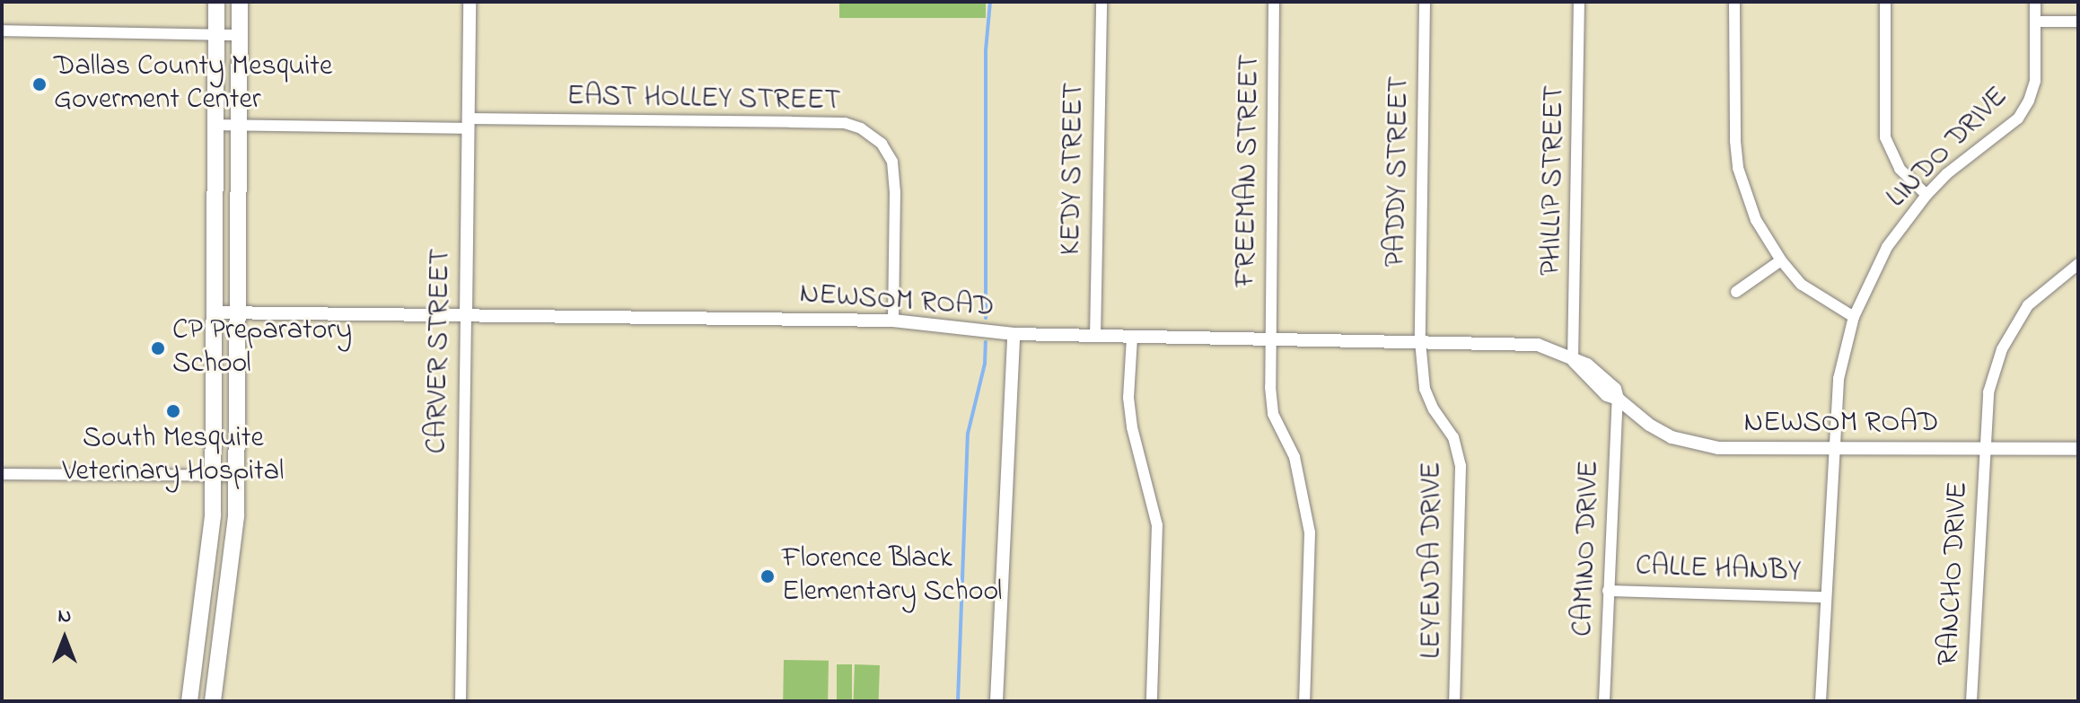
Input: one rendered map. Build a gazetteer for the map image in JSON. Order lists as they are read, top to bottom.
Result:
{
  "streets": {
    "street": [
      "EAST HOLLEY STREET",
      "LINDO DRIVE",
      "KEDY STREET",
      "FREEMAN STREET",
      "PADDY STREET",
      "PHILLIP STREET",
      "NEWSOM ROAD",
      "CARVER STREET",
      "CAMINO DRIVE",
      "LEYENDA DRIVE",
      "CALLE HANBY",
      "RANCHO DRIVE"
    ]
  },
  "crossings": [
    ["EAST HOLLEY STREET", "NEWSOM ROAD"],
    ["EAST HOLLEY STREET", "CARVER STREET"],
    ["LINDO DRIVE", "NEWSOM ROAD"],
    ["LINDO DRIVE", "CALLE HANBY"],
    ["KEDY STREET", "NEWSOM ROAD"],
    ["FREEMAN STREET", "NEWSOM ROAD"],
    ["PADDY STREET", "NEWSOM ROAD"],
    ["PADDY STREET", "LEYENDA DRIVE"],
    ["PHILLIP STREET", "NEWSOM ROAD"],
    ["NEWSOM ROAD", "CARVER STREET"],
    ["NEWSOM ROAD", "CAMINO DRIVE"],
    ["NEWSOM ROAD", "LEYENDA DRIVE"],
    ["NEWSOM ROAD", "RANCHO DRIVE"],
    ["CAMINO DRIVE", "CALLE HANBY"]
  ],
  "places": [
    "Dallas County Mesquite Goverment Center",
    "CP Preparatory School",
    "South Mesquite Veterinary Hospital",
    "Florence Black Elementary School"
  ],
  "north": "top"
}
